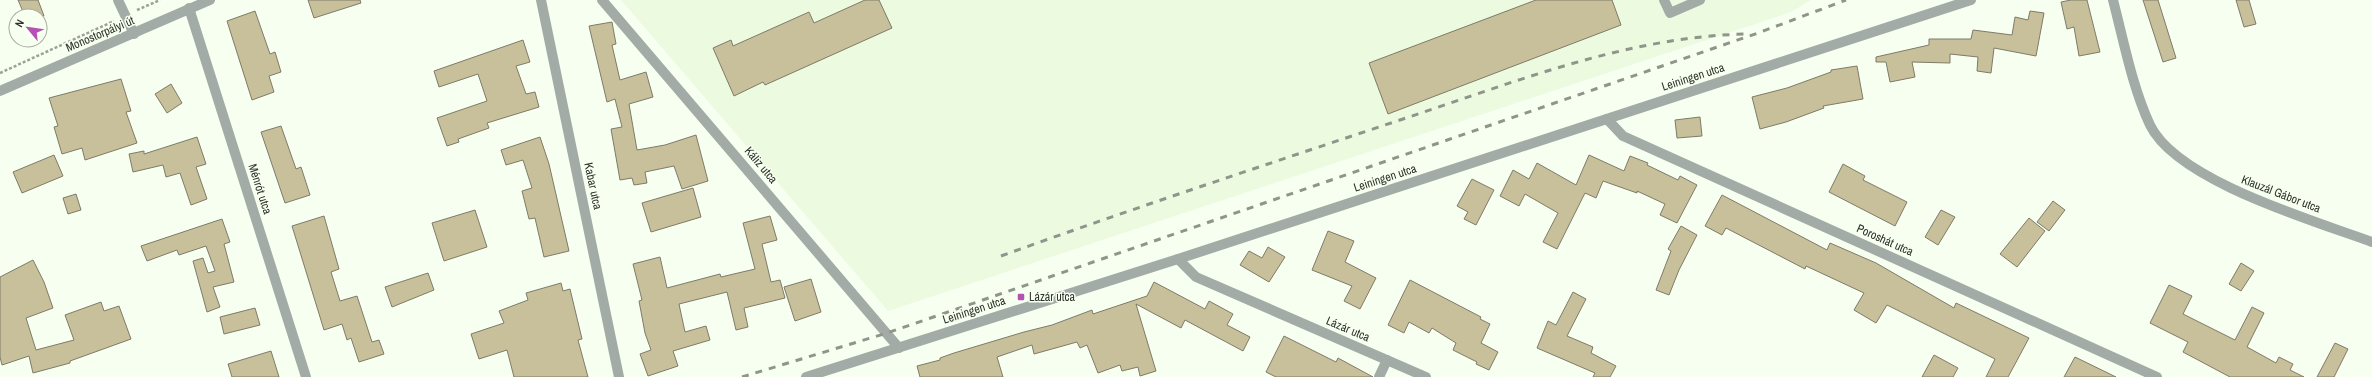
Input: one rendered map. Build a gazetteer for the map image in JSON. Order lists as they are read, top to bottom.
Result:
{
  "streets": {
    "street": [
      "Monostorpályi út",
      "Leiningen utca",
      "Káliz utca",
      "Kabar utca",
      "Ménrót utca",
      "Klauzál Gábor utca",
      "Poroshát utca",
      "Lázár utca"
    ]
  },
  "crossings": [
    ["Monostorpályi út", "Ménrót utca"],
    ["Leiningen utca", "Káliz utca"],
    ["Leiningen utca", "Poroshát utca"],
    ["Leiningen utca", "Lázár utca"]
  ],
  "places": {
    "transit": ["Lázár utca"]
  },
  "north": "top left"
}
